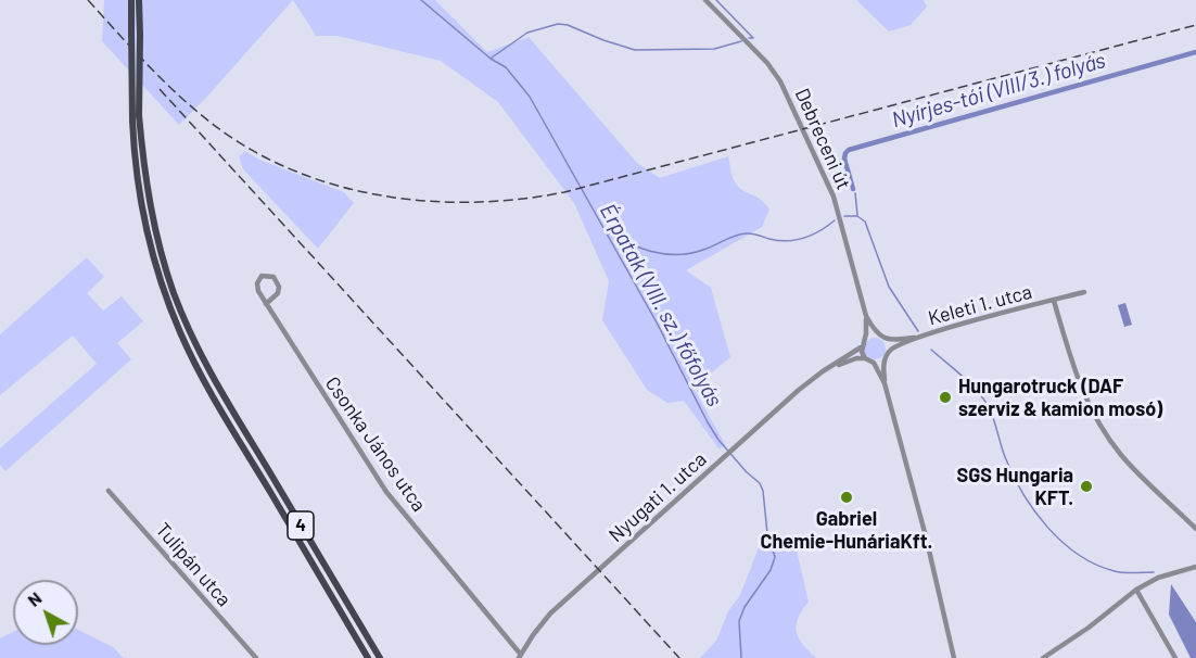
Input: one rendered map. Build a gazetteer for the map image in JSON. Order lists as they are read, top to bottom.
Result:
{
  "streets": {
    "main road": ["4"],
    "street": [
      "Debreceni út",
      "Keleti 1. utca",
      "Csonka János utca",
      "Nyugati 1. utca",
      "Tulipán utca"
    ]
  },
  "crossings": [
    ["Csonka János utca", "Nyugati 1. utca"]
  ],
  "water": ["Nyírjes-tói (VIII/3.) folyás", "Érpatak (VIII. sz.) főfolyás"],
  "places": ["Hungarotruck (DAF szerviz & kamion mosó)", "SGS Hungaria KFT.", "Gabriel Chemie-HunáriaKft."],
  "north": "top left"
}
